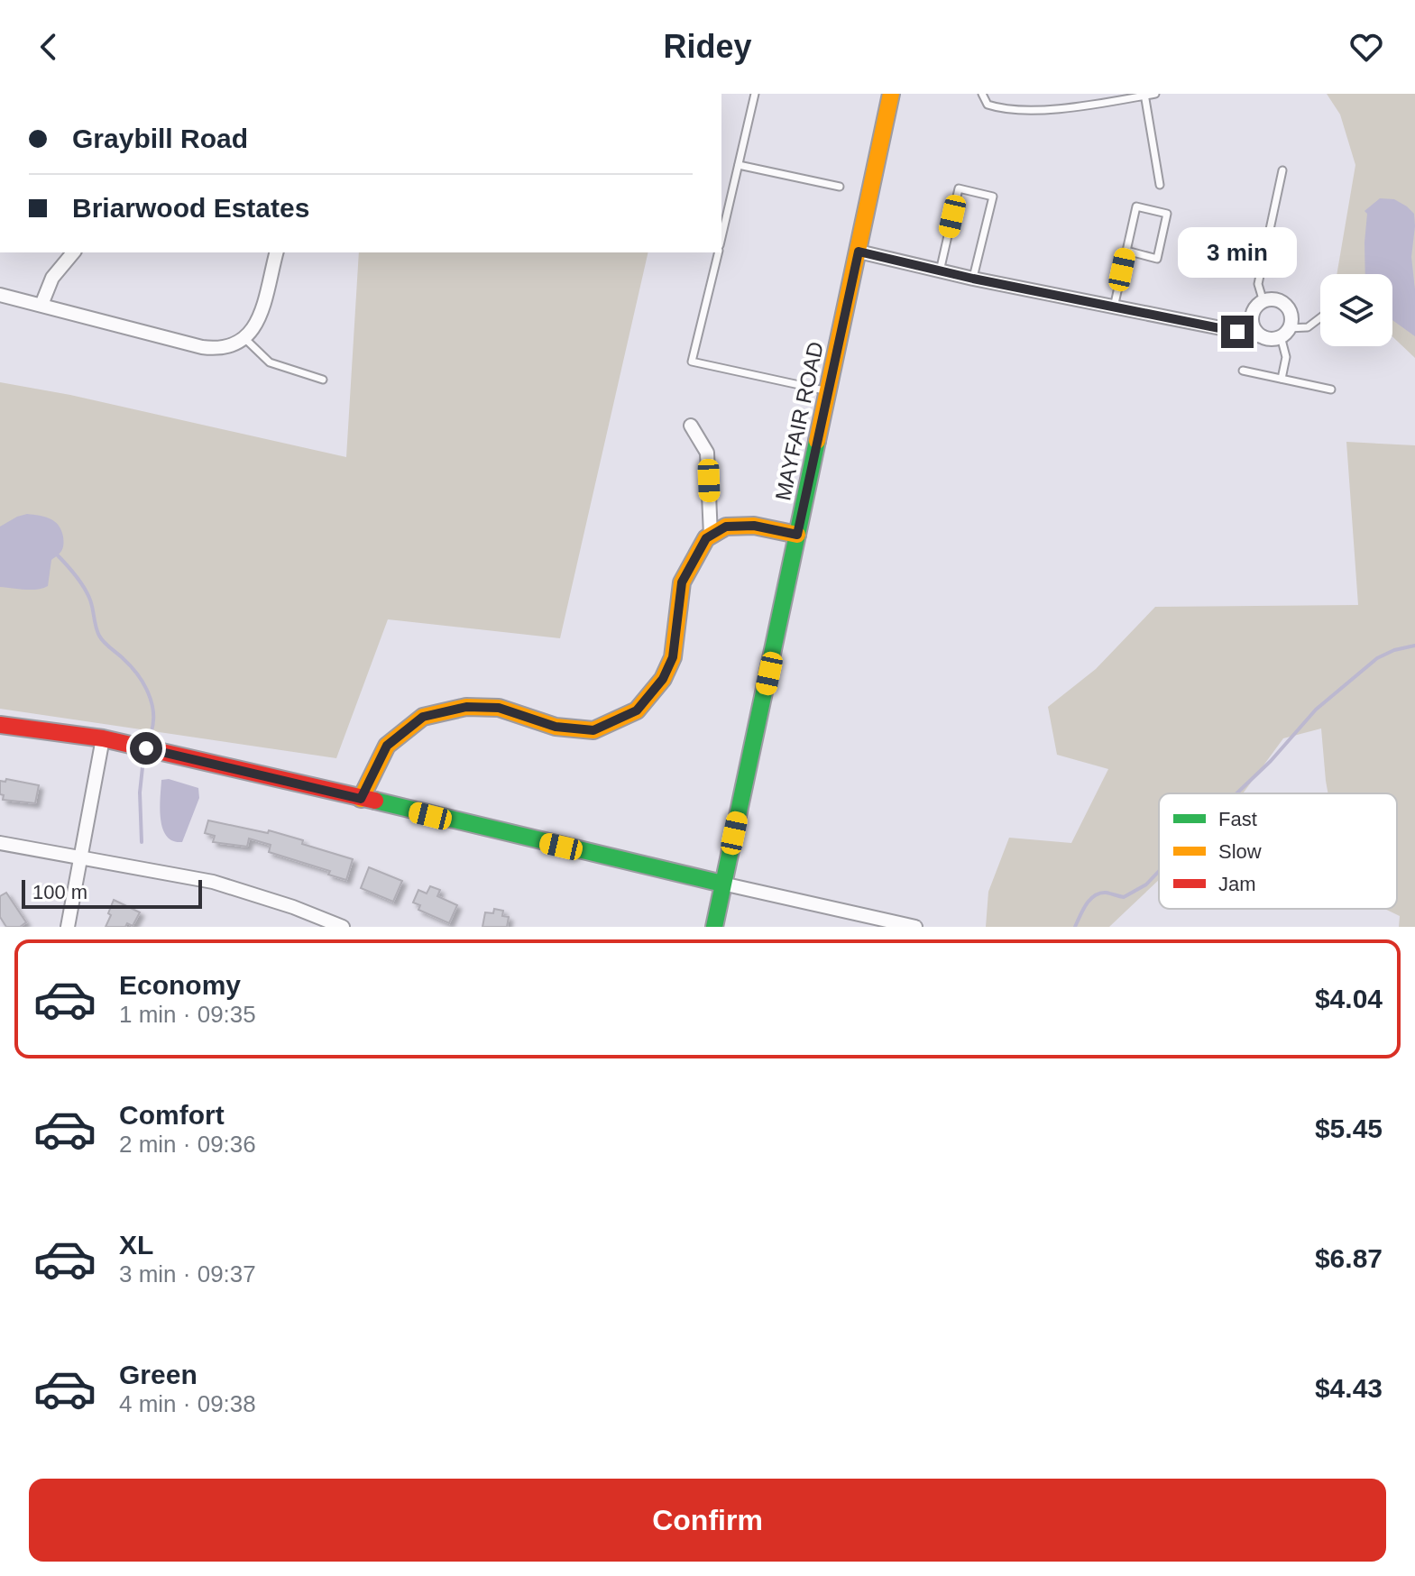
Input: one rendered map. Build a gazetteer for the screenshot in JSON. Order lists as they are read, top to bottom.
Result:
{
  "streets": {
    "street": ["MAYFAIR ROAD"]
  },
  "legend": ["Fast", "Slow", "Jam"],
  "scale_bar": "100 m",
  "page": {
    "header": "Ridey",
    "banner": ["Graybill Road", "Briarwood Estates"],
    "bubble": "3 min",
    "scale": "100 m",
    "list": [
      {
        "name": "Economy",
        "note": "1 min · 09:35",
        "value": "$4.04"
      },
      {
        "name": "Comfort",
        "note": "2 min · 09:36",
        "value": "$5.45"
      },
      {
        "name": "XL",
        "note": "3 min · 09:37",
        "value": "$6.87"
      },
      {
        "name": "Green",
        "note": "4 min · 09:38",
        "value": "$4.43"
      }
    ],
    "buttons": "Confirm"
  }
}
